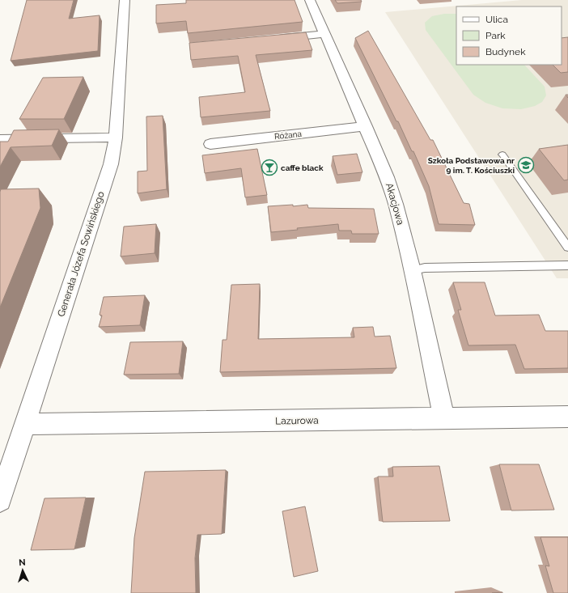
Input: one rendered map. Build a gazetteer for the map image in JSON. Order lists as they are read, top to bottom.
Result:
{
  "streets": {
    "street": [
      "Różana",
      "Akacjowa",
      "Generała Józefa Sowińskiego",
      "Lazurowa"
    ]
  },
  "crossings": [
    ["Różana", "Akacjowa"],
    ["Akacjowa", "Lazurowa"],
    ["Generała Józefa Sowińskiego", "Lazurowa"]
  ],
  "places": {
    "school or university": ["Szkoła Podstawowa nr 9 im. T. Kościuszki"],
    "bar": ["caffe black"]
  },
  "legend": ["Ulica", "Park", "Budynek"],
  "north": "top"
}
